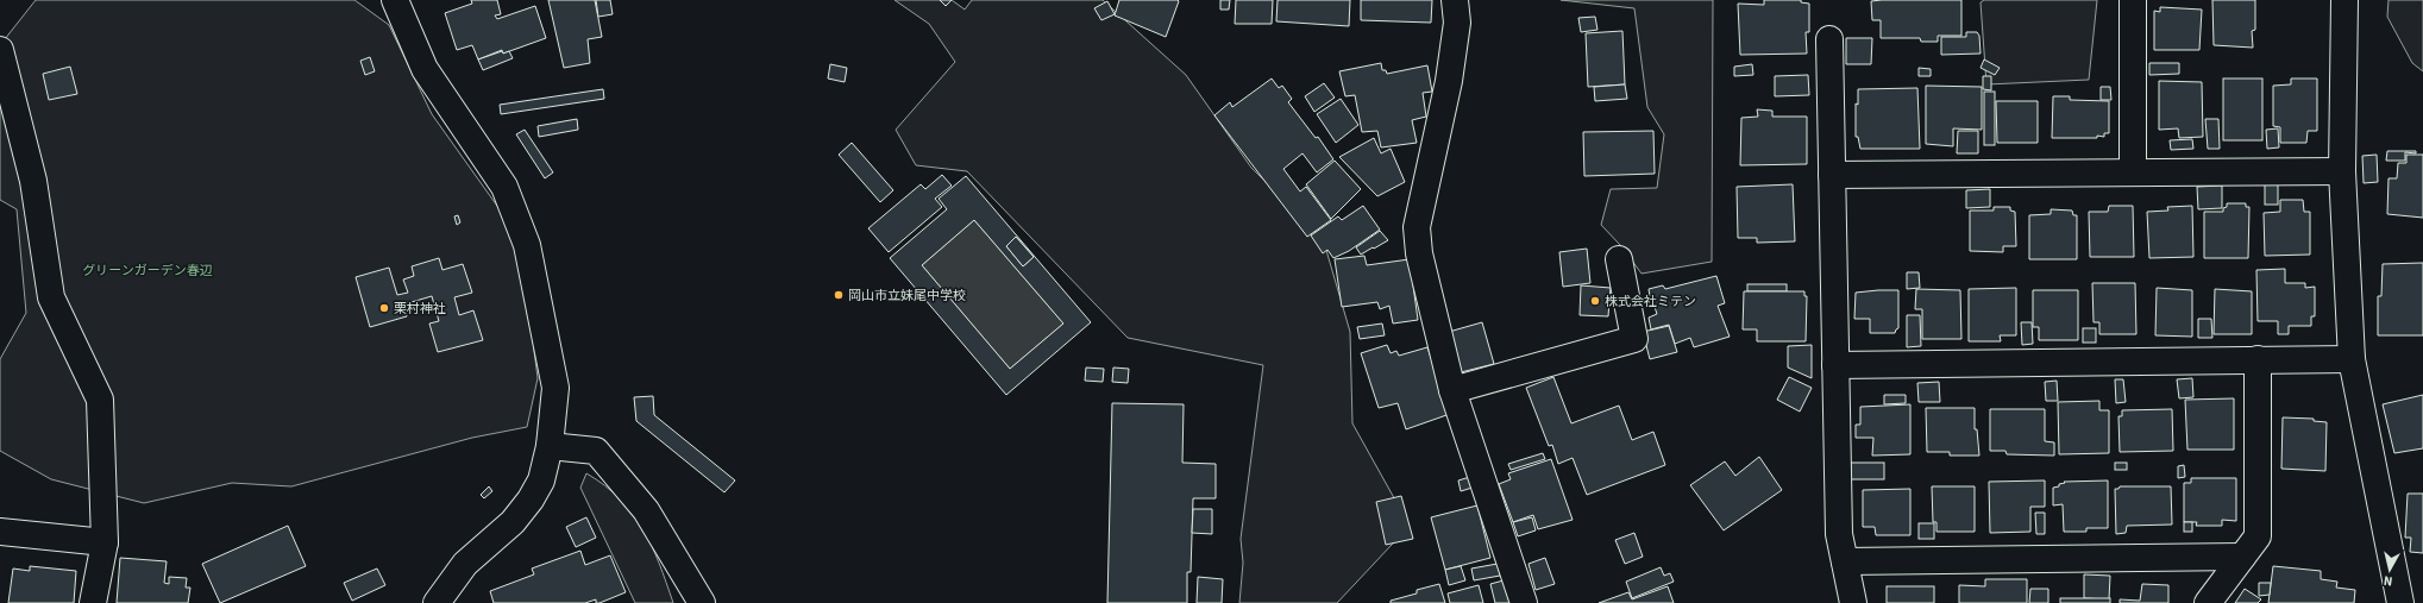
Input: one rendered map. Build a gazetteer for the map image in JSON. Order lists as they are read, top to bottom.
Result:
{
  "parks": ["グリーンガーデン春辺"],
  "places": ["岡山市立妹尾中学校", "株式会社ミテン", "栗村神社"],
  "north": "bottom"
}
